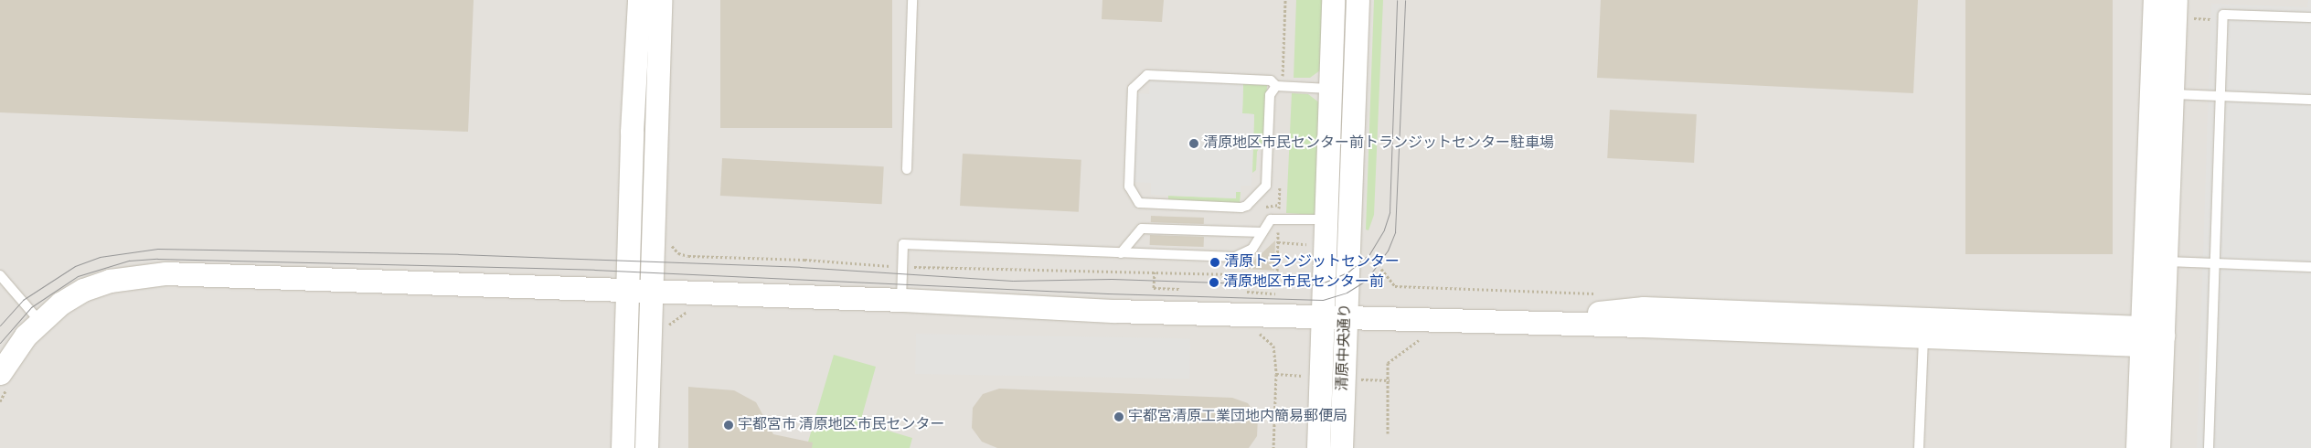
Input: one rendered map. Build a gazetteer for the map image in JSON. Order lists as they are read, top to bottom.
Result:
{
  "streets": {
    "street": ["清原中央通り"]
  },
  "places": [
    "清原地区市民センター前トランジットセンター駐車場",
    "清原トランジットセンター",
    "清原地区市民センター前",
    "宇都宮清原工業団地内簡易郵便局",
    "宇都宮市 清原地区市民センター"
  ]
}
